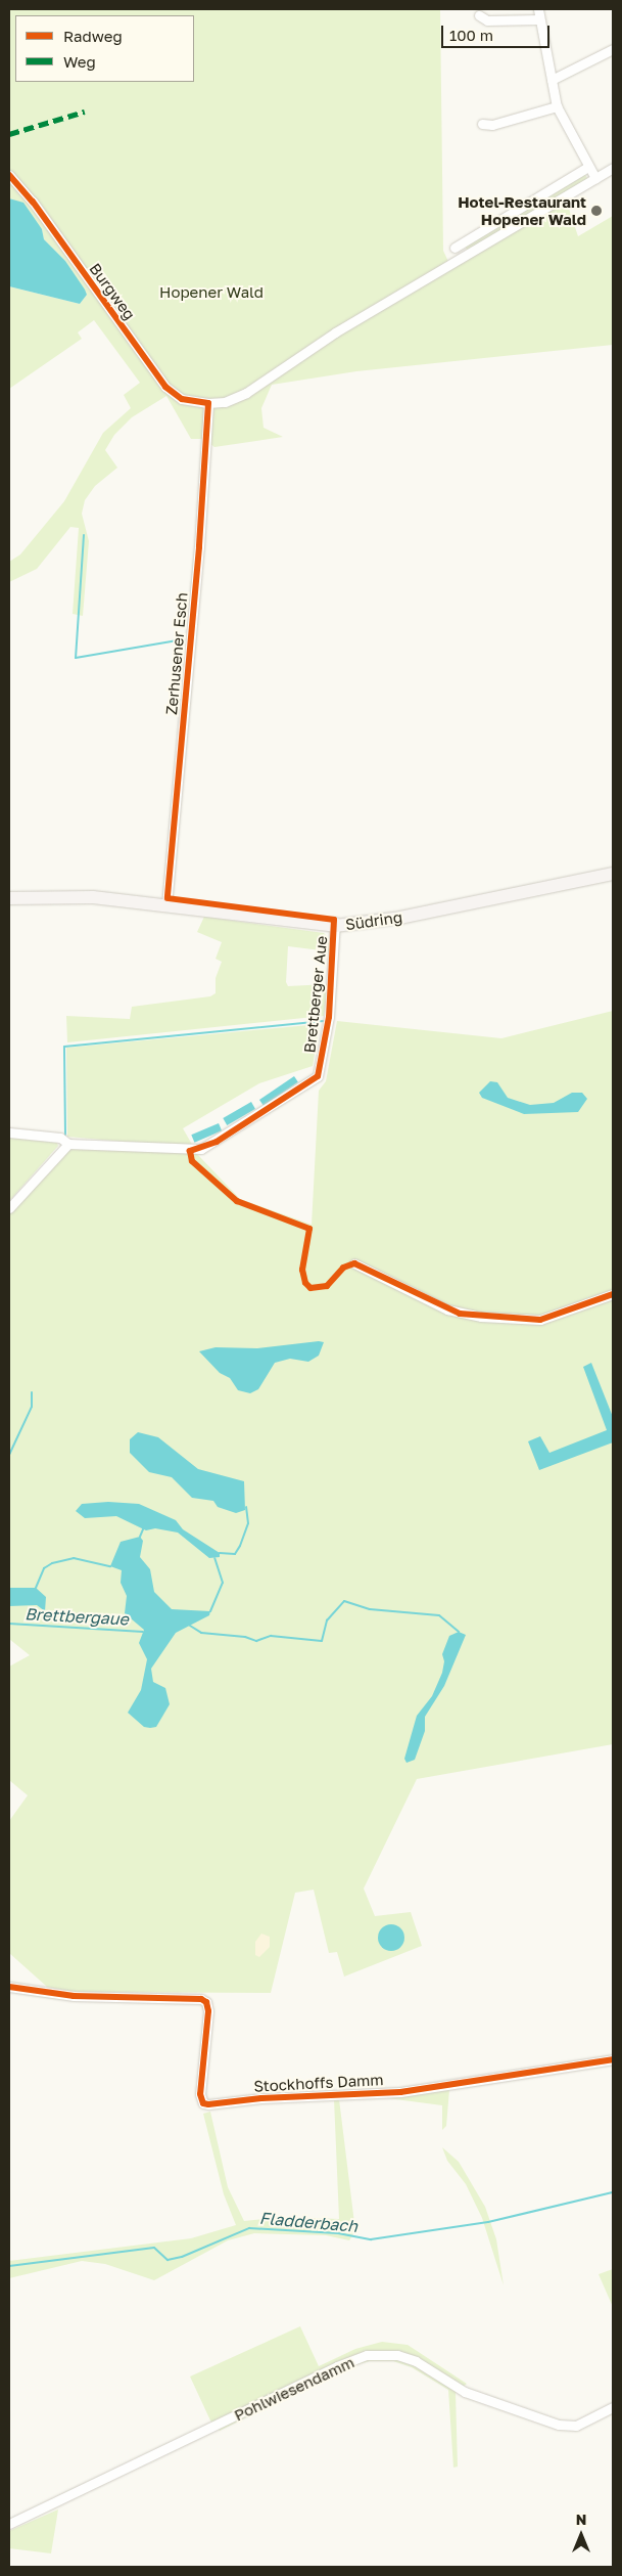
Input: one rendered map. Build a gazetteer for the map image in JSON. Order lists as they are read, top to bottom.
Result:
{
  "streets": {
    "main road": ["Südring"],
    "street": [
      "Burgweg",
      "Zerhusener Esch",
      "Brettberger Aue",
      "Stockhoffs Damm",
      "Pohlwiesendamm"
    ]
  },
  "crossings": [
    ["Burgweg", "Zerhusener Esch"],
    ["Zerhusener Esch", "Südring"],
    ["Südring", "Brettberger Aue"]
  ],
  "water": ["Brettbergaue", "Fladderbach"],
  "parks": ["Hopener Wald"],
  "places": ["Hotel-Restaurant Hopener Wald"],
  "legend": ["Radweg", "Weg"],
  "scale_bar": "100 m",
  "north": "top"
}
